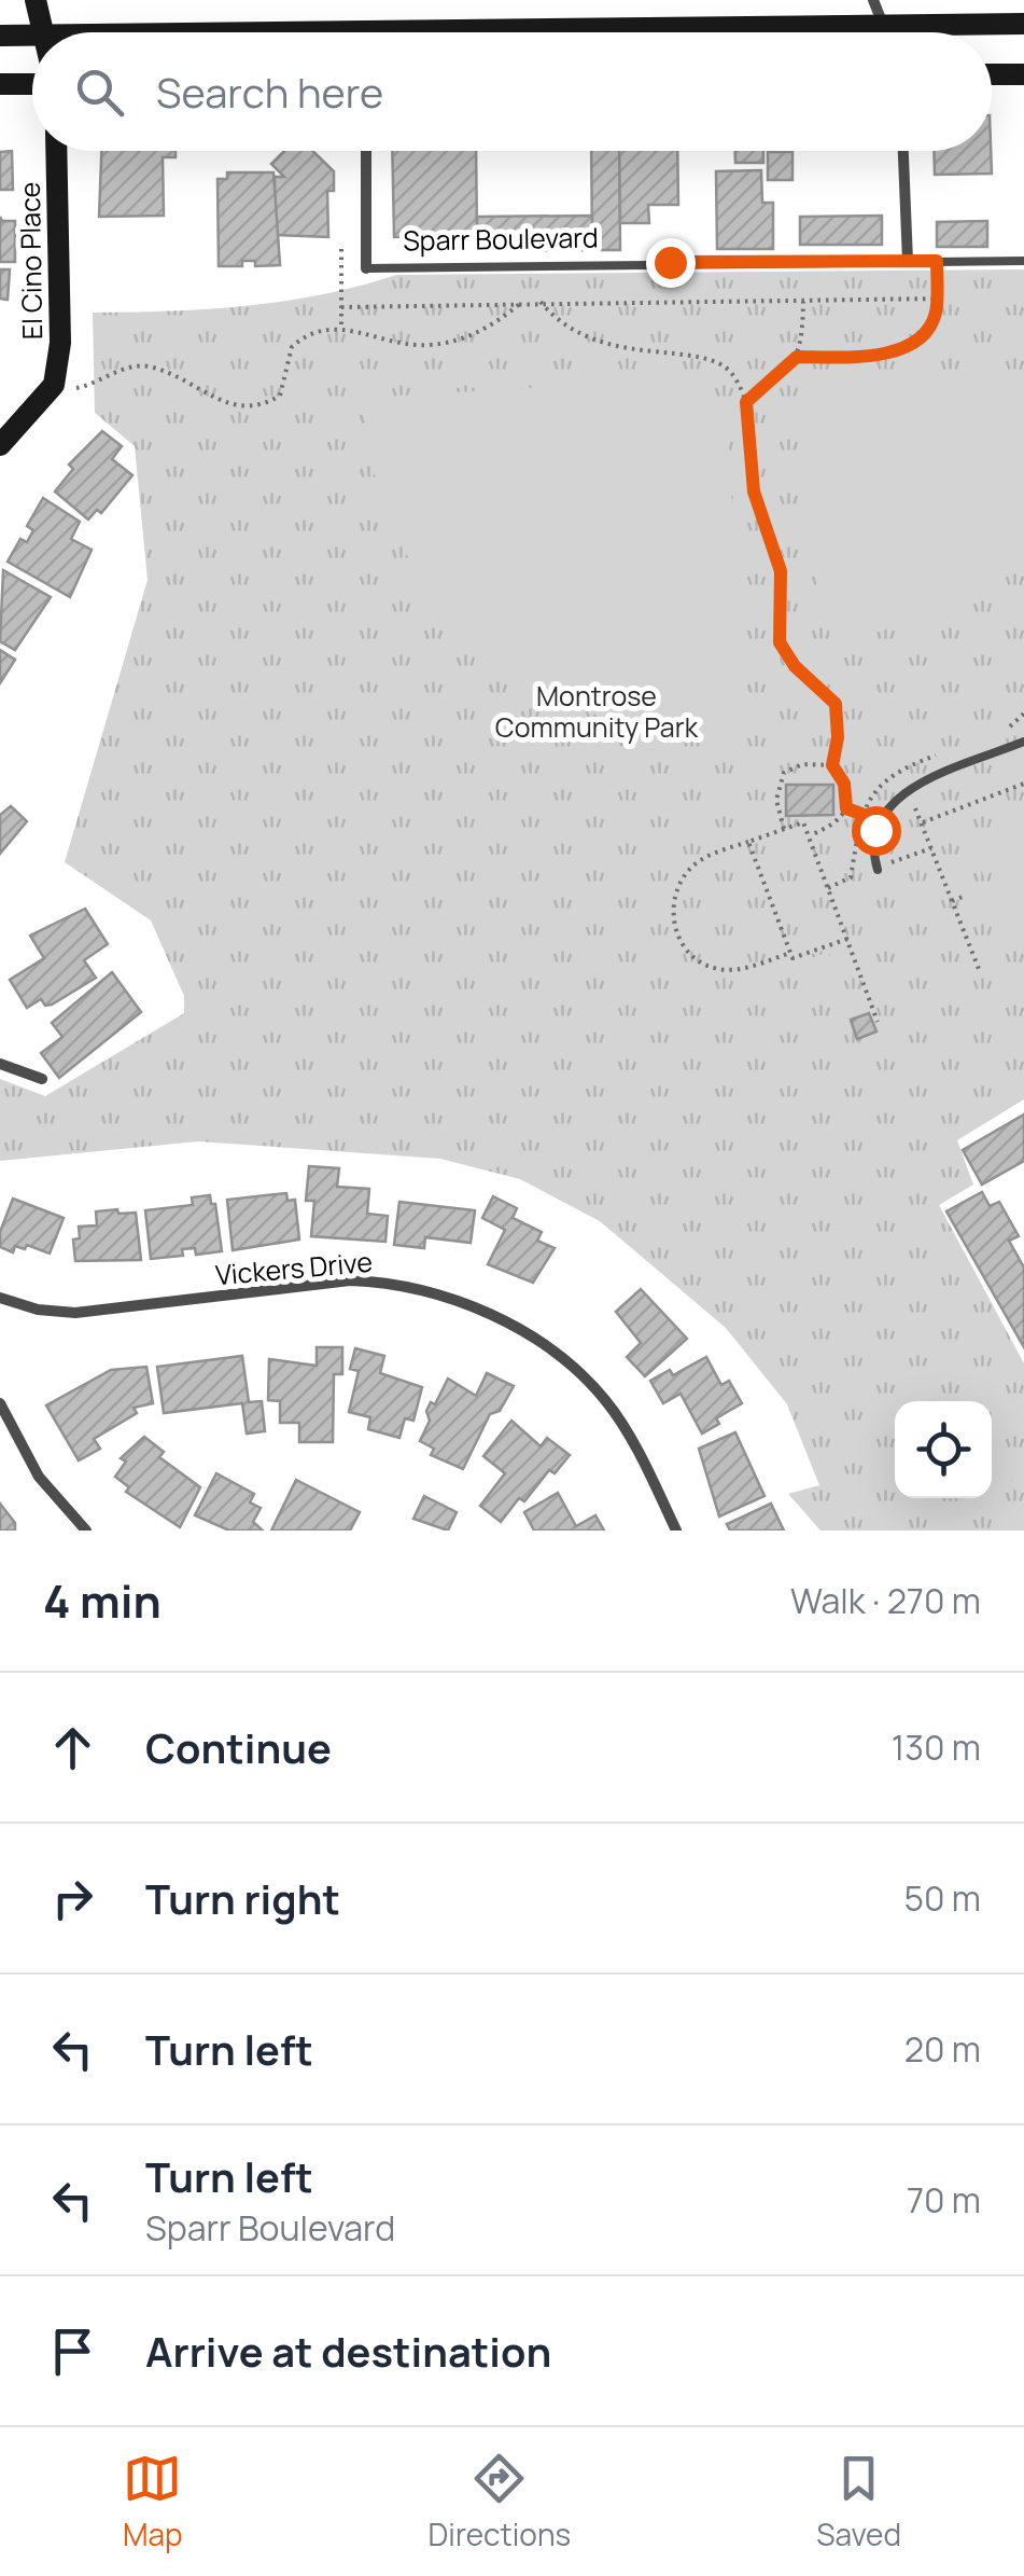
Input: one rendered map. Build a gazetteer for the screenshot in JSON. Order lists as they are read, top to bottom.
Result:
{
  "streets": {
    "main road": ["El Cino Place"],
    "street": ["Vickers Drive"],
    "lane": ["Sparr Boulevard"]
  },
  "parks": ["Montrose Community Park"],
  "page": {
    "search": "Search here",
    "heading": ["4 min", "Walk · 270 m"],
    "list": [
      ["Continue", "130 m"],
      ["Turn right", "50 m"],
      ["Turn left", "20 m"],
      ["Turn left", "Sparr Boulevard", "70 m"],
      "Arrive at destination"
    ],
    "nav": ["Map", "Directions", "Saved"]
  }
}
